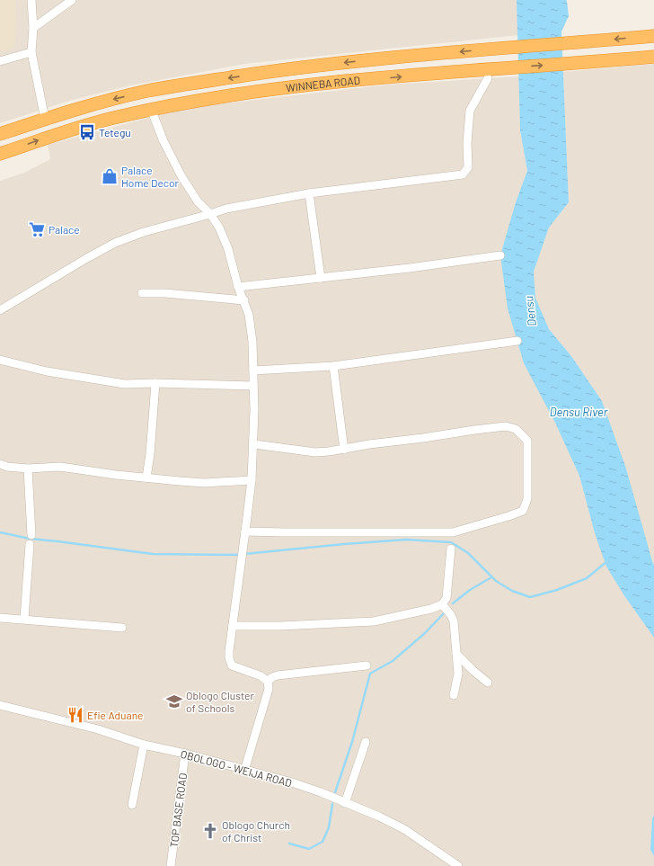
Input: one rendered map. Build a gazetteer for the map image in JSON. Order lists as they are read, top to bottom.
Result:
{
  "streets": {
    "highway": ["WINNEBA ROAD"],
    "street": ["OBOLOGO - WEIJA ROAD", "TOP BASE ROAD"]
  },
  "crossings": [
    ["OBOLOGO - WEIJA ROAD", "TOP BASE ROAD"]
  ],
  "water": ["Densu", "Densu River"],
  "places": {
    "bus stop": ["Tetegu"],
    "shop": ["Palace Home Decor"],
    "supermarket": ["Palace"],
    "school or university": ["Oblogo Cluster of Schools"],
    "restaurant": ["Efie Aduane"],
    "church": ["Oblogo Church of Christ"]
  }
}
